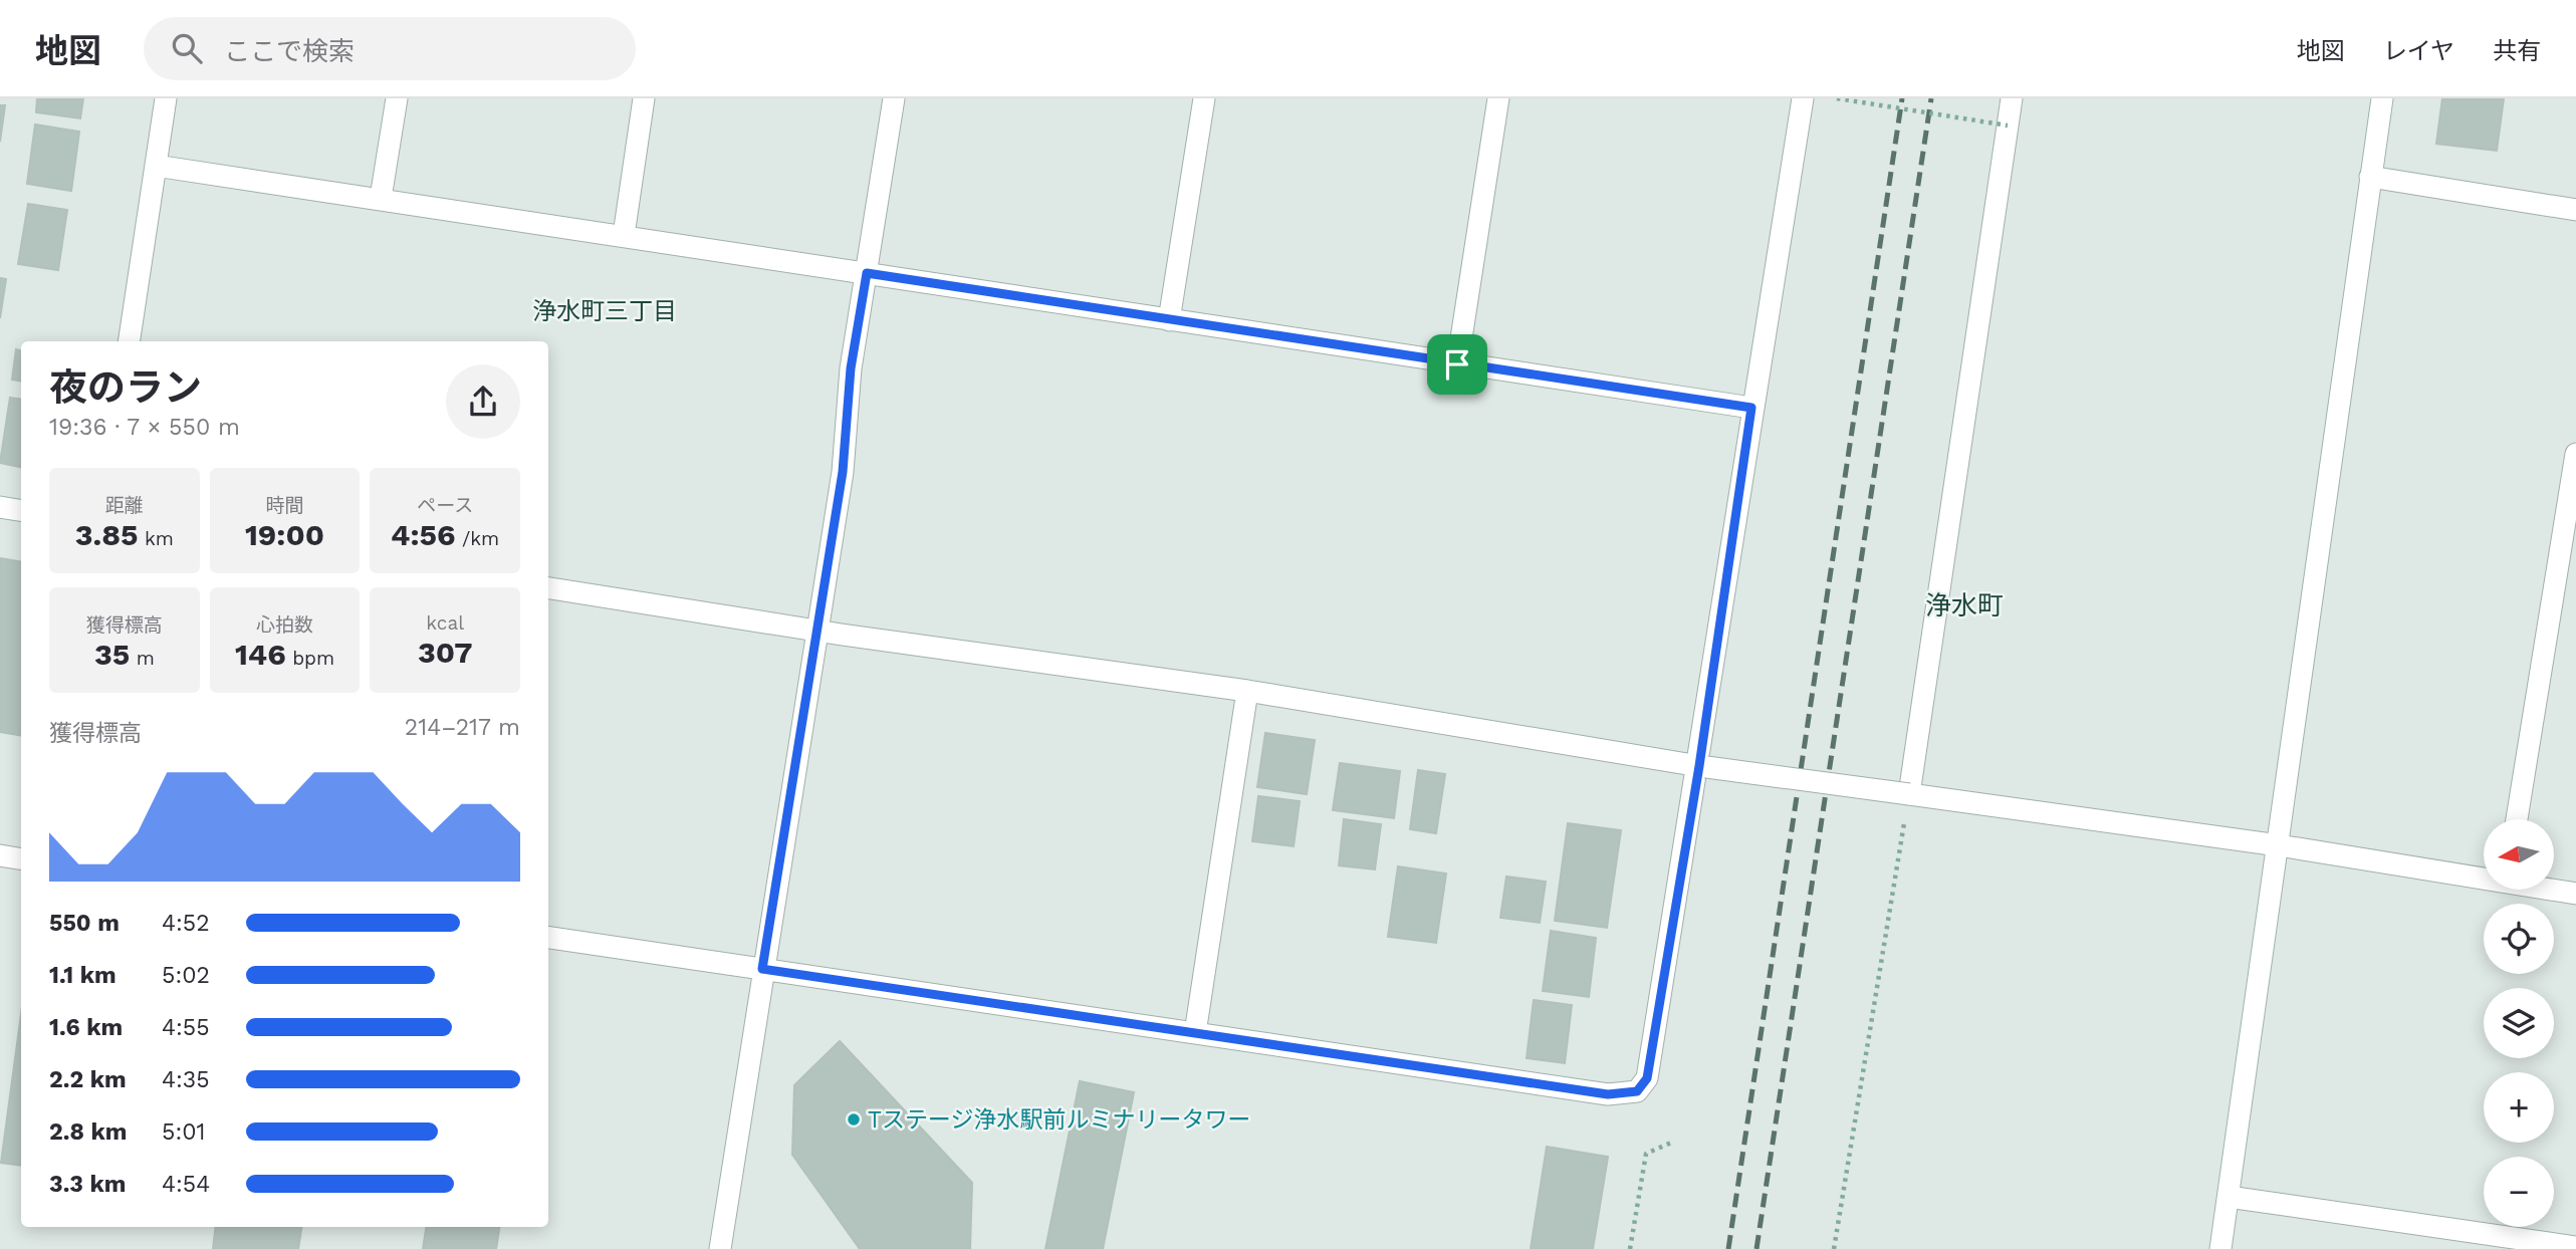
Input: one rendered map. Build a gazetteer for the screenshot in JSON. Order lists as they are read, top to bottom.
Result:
{
  "districts": ["浄水町三丁目", "浄水町"],
  "places": ["Tステージ浄水駅前ルミナリータワー"],
  "north": "left",
  "page": {
    "header": "地図",
    "search": "ここで検索",
    "nav": ["地図", "レイヤ", "共有"],
    "heading": ["夜のラン", "19:36 · 7 × 550 m"],
    "stats": [
      ["距離", "3.85 km"],
      ["時間", "19:00"],
      ["ペース", "4:56 /km"],
      ["獲得標高", "35 m"],
      ["心拍数", "146 bpm"],
      ["kcal", "307"]
    ],
    "chart": ["獲得標高", "214–217 m"],
    "map_buttons": ["+", "−"],
    "list": [
      {
        "name": "550 m",
        "note": "4:52"
      },
      {
        "name": "1.1 km",
        "note": "5:02"
      },
      {
        "name": "1.6 km",
        "note": "4:55"
      },
      {
        "name": "2.2 km",
        "note": "4:35"
      },
      {
        "name": "2.8 km",
        "note": "5:01"
      },
      {
        "name": "3.3 km",
        "note": "4:54"
      }
    ]
  }
}
